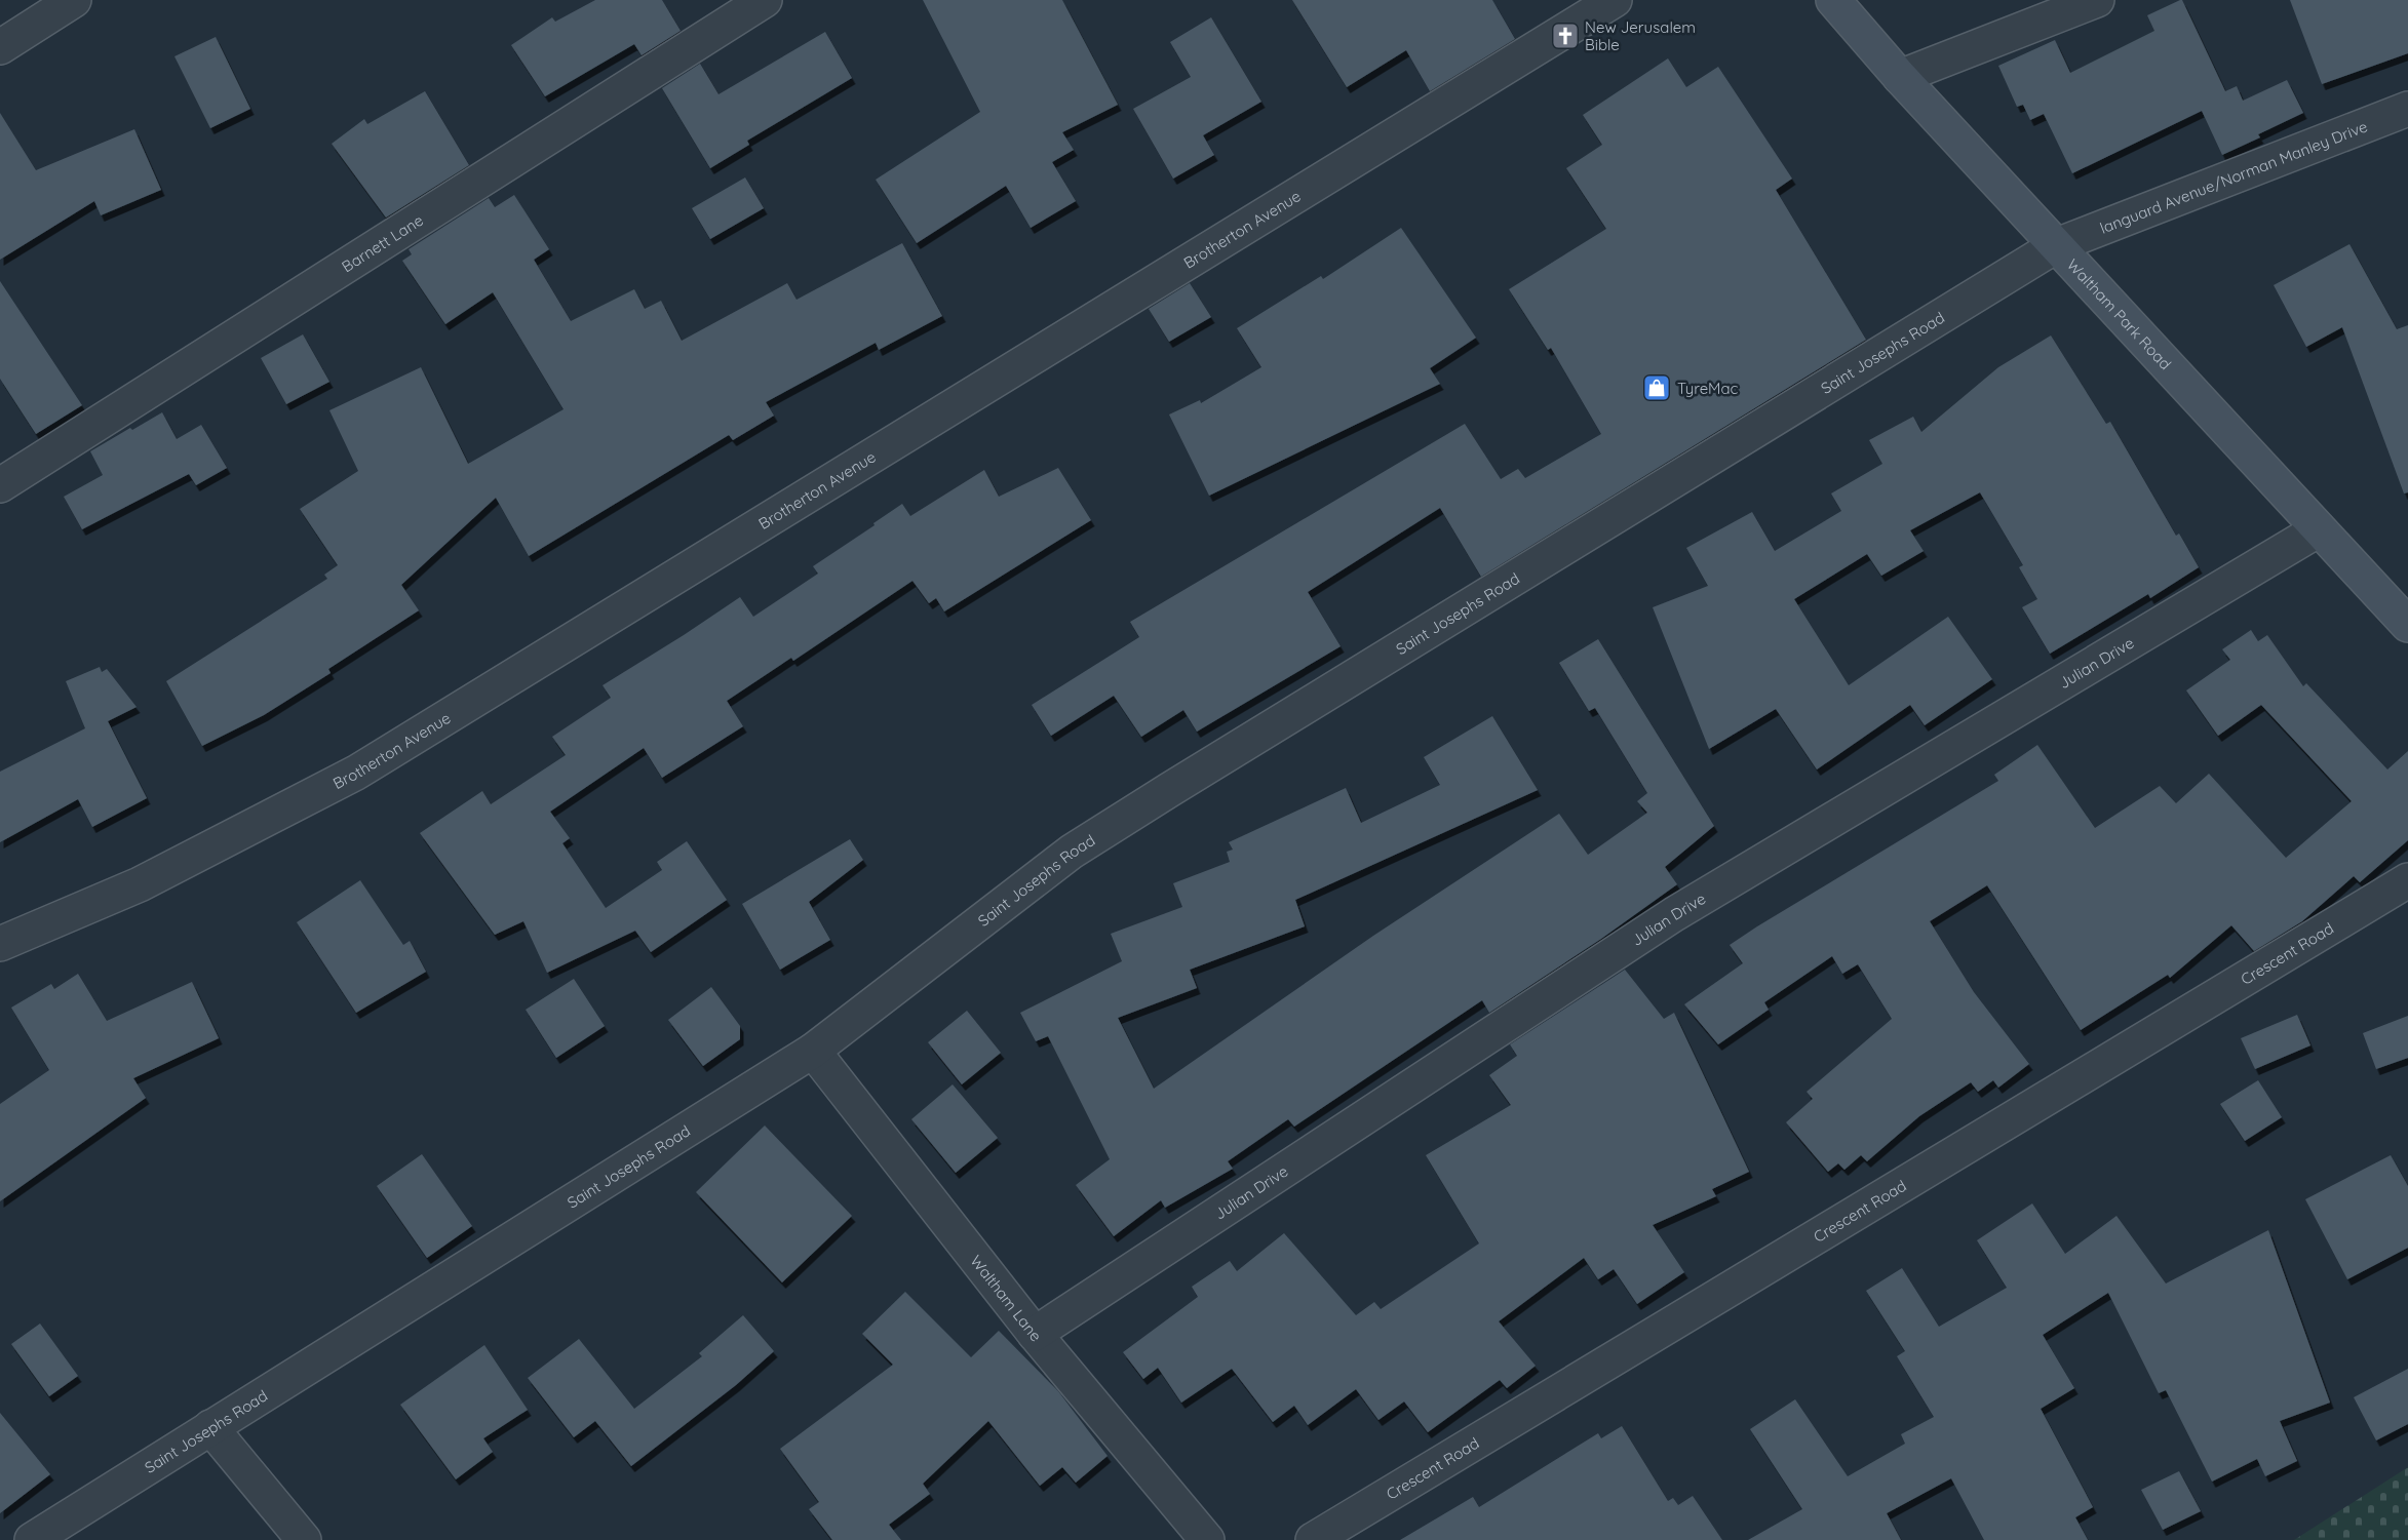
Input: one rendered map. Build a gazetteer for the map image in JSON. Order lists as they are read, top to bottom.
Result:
{
  "streets": {
    "main road": ["Waltham Park Road"],
    "street": [
      "languard Avenue/Norman Manley Drive",
      "Brotherton Avenue",
      "Barnett Lane",
      "Saint Josephs Road",
      "Julian Drive",
      "Crescent Road",
      "Waltham Lane"
    ]
  },
  "crossings": [
    ["languard Avenue/Norman Manley Drive", "Waltham Park Road"],
    ["languard Avenue/Norman Manley Drive", "Saint Josephs Road"],
    ["Waltham Park Road", "Saint Josephs Road"],
    ["Waltham Park Road", "Julian Drive"],
    ["Saint Josephs Road", "Waltham Lane"],
    ["Julian Drive", "Waltham Lane"]
  ],
  "places": {
    "church": ["New Jerusalem Bible"],
    "shop": ["TyreMac"]
  }
}
